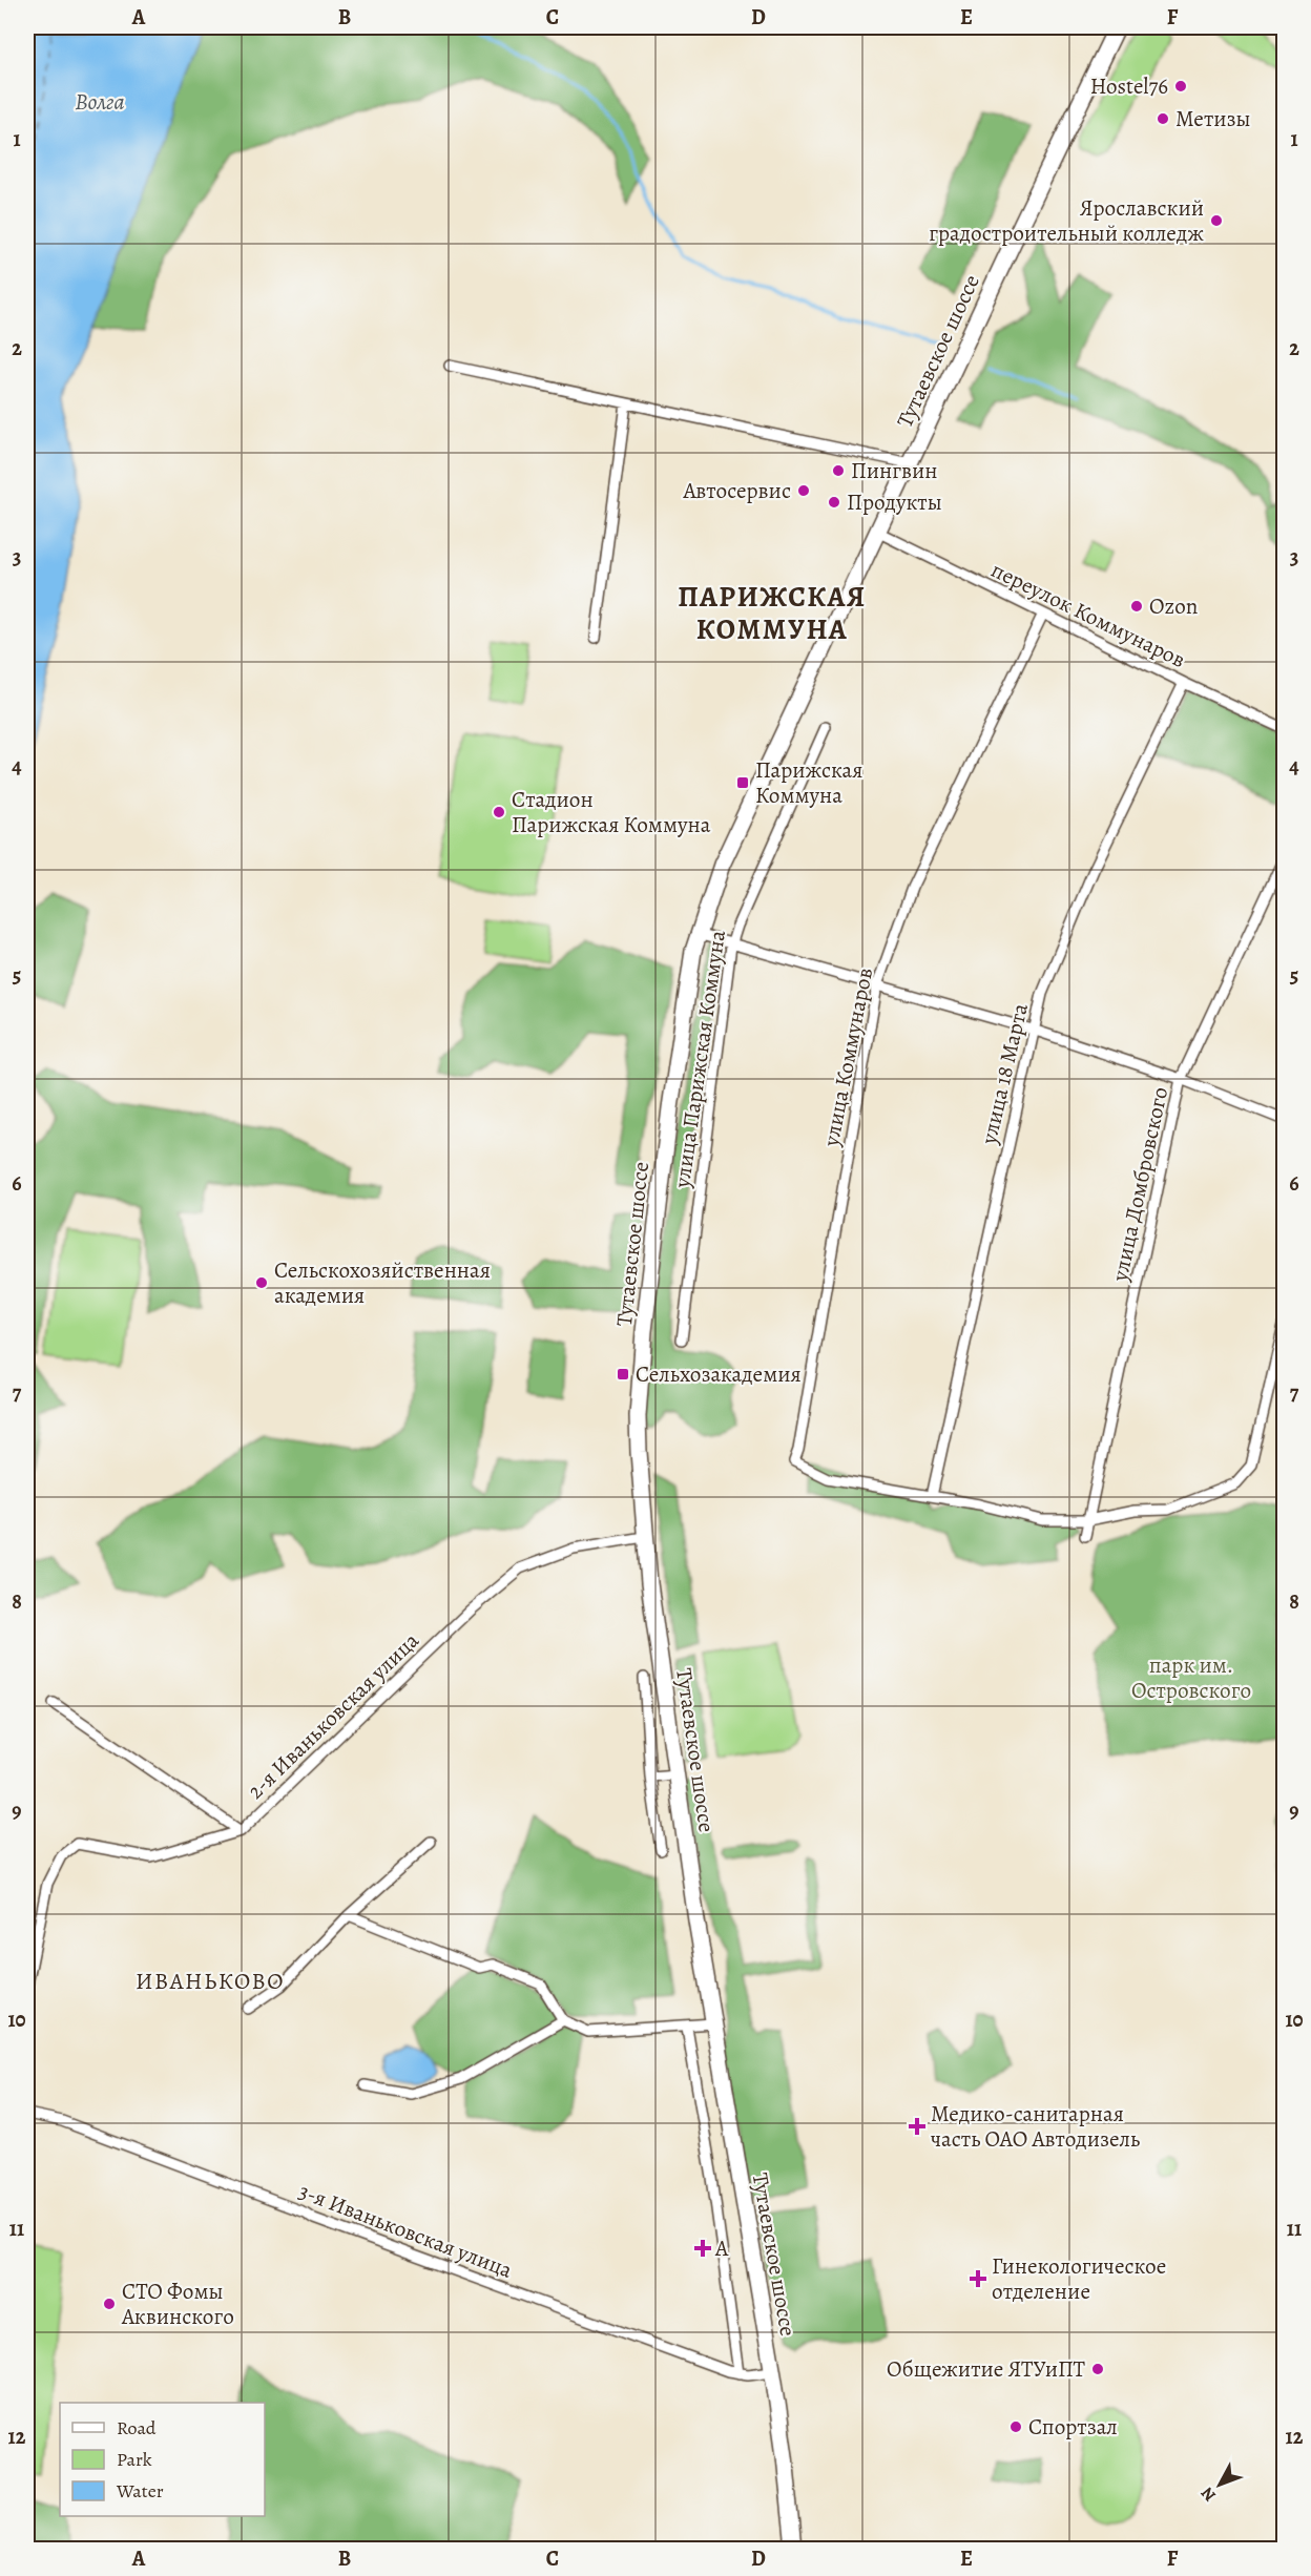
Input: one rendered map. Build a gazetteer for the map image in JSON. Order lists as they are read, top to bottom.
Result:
{
  "streets": {
    "main road": ["Тутаевское шоссе"],
    "street": [
      "переулок Коммунаров",
      "улица Коммунаров",
      "улица Парижская Коммуна",
      "улица 18 Марта",
      "улица Домбровского",
      "2-я Иваньковская улица",
      "3-я Иваньковская улица"
    ]
  },
  "crossings": [
    ["Тутаевское шоссе", "переулок Коммунаров"],
    ["Тутаевское шоссе", "2-я Иваньковская улица"],
    ["Тутаевское шоссе", "3-я Иваньковская улица"],
    ["переулок Коммунаров", "улица Коммунаров"],
    ["переулок Коммунаров", "улица 18 Марта"],
    ["улица Коммунаров", "улица 18 Марта"]
  ],
  "districts": ["ПАРИЖСКАЯ КОММУНА", "ИВАНЬКОВО"],
  "water": ["Волга"],
  "parks": ["парк им. Островского"],
  "places": {
    "other": [
      "Hostel76",
      "Метизы",
      "Ярославский градостроительный колледж",
      "Пингвин",
      "Автосервис",
      "Продукты",
      "Ozon",
      "Стадион Парижская Коммуна",
      "Сельскохозяйственная академия",
      "СТО Фомы Аквинского",
      "Общежитие ЯТУиПТ",
      "Спортзал"
    ],
    "transit": ["Парижская Коммуна", "Сельхозакадемия"],
    "health": ["Медико-санитарная часть ОАО Автодизель", "А", "Гинекологическое отделение"]
  },
  "legend": ["Road", "Park", "Water"],
  "north": "bottom left",
  "grid": {
    "columns": [
      "A",
      "B",
      "C",
      "D",
      "E",
      "F"
    ],
    "rows": [
      "1",
      "2",
      "3",
      "4",
      "5",
      "6",
      "7",
      "8",
      "9",
      "10",
      "11",
      "12"
    ]
  }
}
